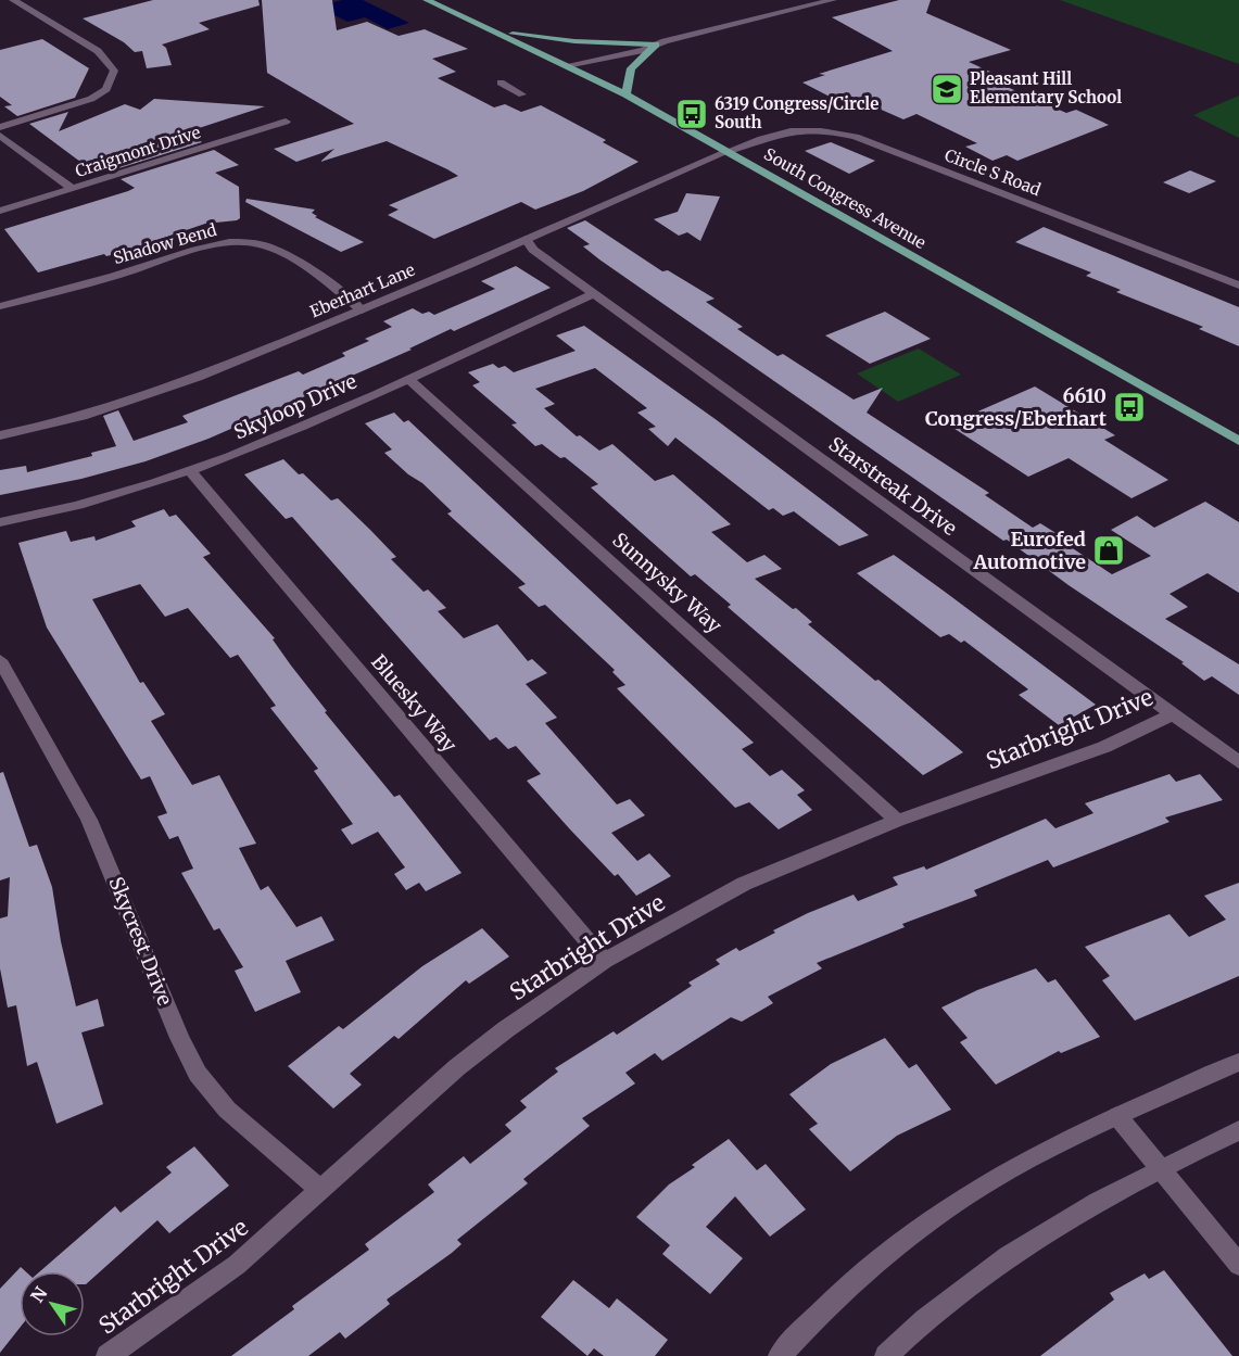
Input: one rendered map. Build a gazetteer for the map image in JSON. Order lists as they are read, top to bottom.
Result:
{
  "streets": {
    "main road": ["South Congress Avenue"],
    "street": [
      "Craigmont Drive",
      "Circle S Road",
      "Shadow Bend",
      "Eberhart Lane",
      "Skyloop Drive",
      "Starstreak Drive",
      "Sunnysky Way",
      "Bluesky Way",
      "Starbright Drive",
      "Skycrest Drive"
    ]
  },
  "crossings": [
    ["Circle S Road", "South Congress Avenue"],
    ["Circle S Road", "Eberhart Lane"],
    ["South Congress Avenue", "Eberhart Lane"],
    ["Shadow Bend", "Eberhart Lane"],
    ["Eberhart Lane", "Starstreak Drive"],
    ["Skyloop Drive", "Starstreak Drive"],
    ["Skyloop Drive", "Sunnysky Way"],
    ["Skyloop Drive", "Bluesky Way"],
    ["Starstreak Drive", "Starbright Drive"],
    ["Sunnysky Way", "Starbright Drive"],
    ["Bluesky Way", "Starbright Drive"],
    ["Starbright Drive", "Skycrest Drive"]
  ],
  "places": {
    "school or university": ["Pleasant Hill Elementary School"],
    "bus stop": ["6319 Congress/Circle South", "6610 Congress/Eberhart"],
    "shop": ["Eurofed Automotive"]
  },
  "north": "top left"
}
